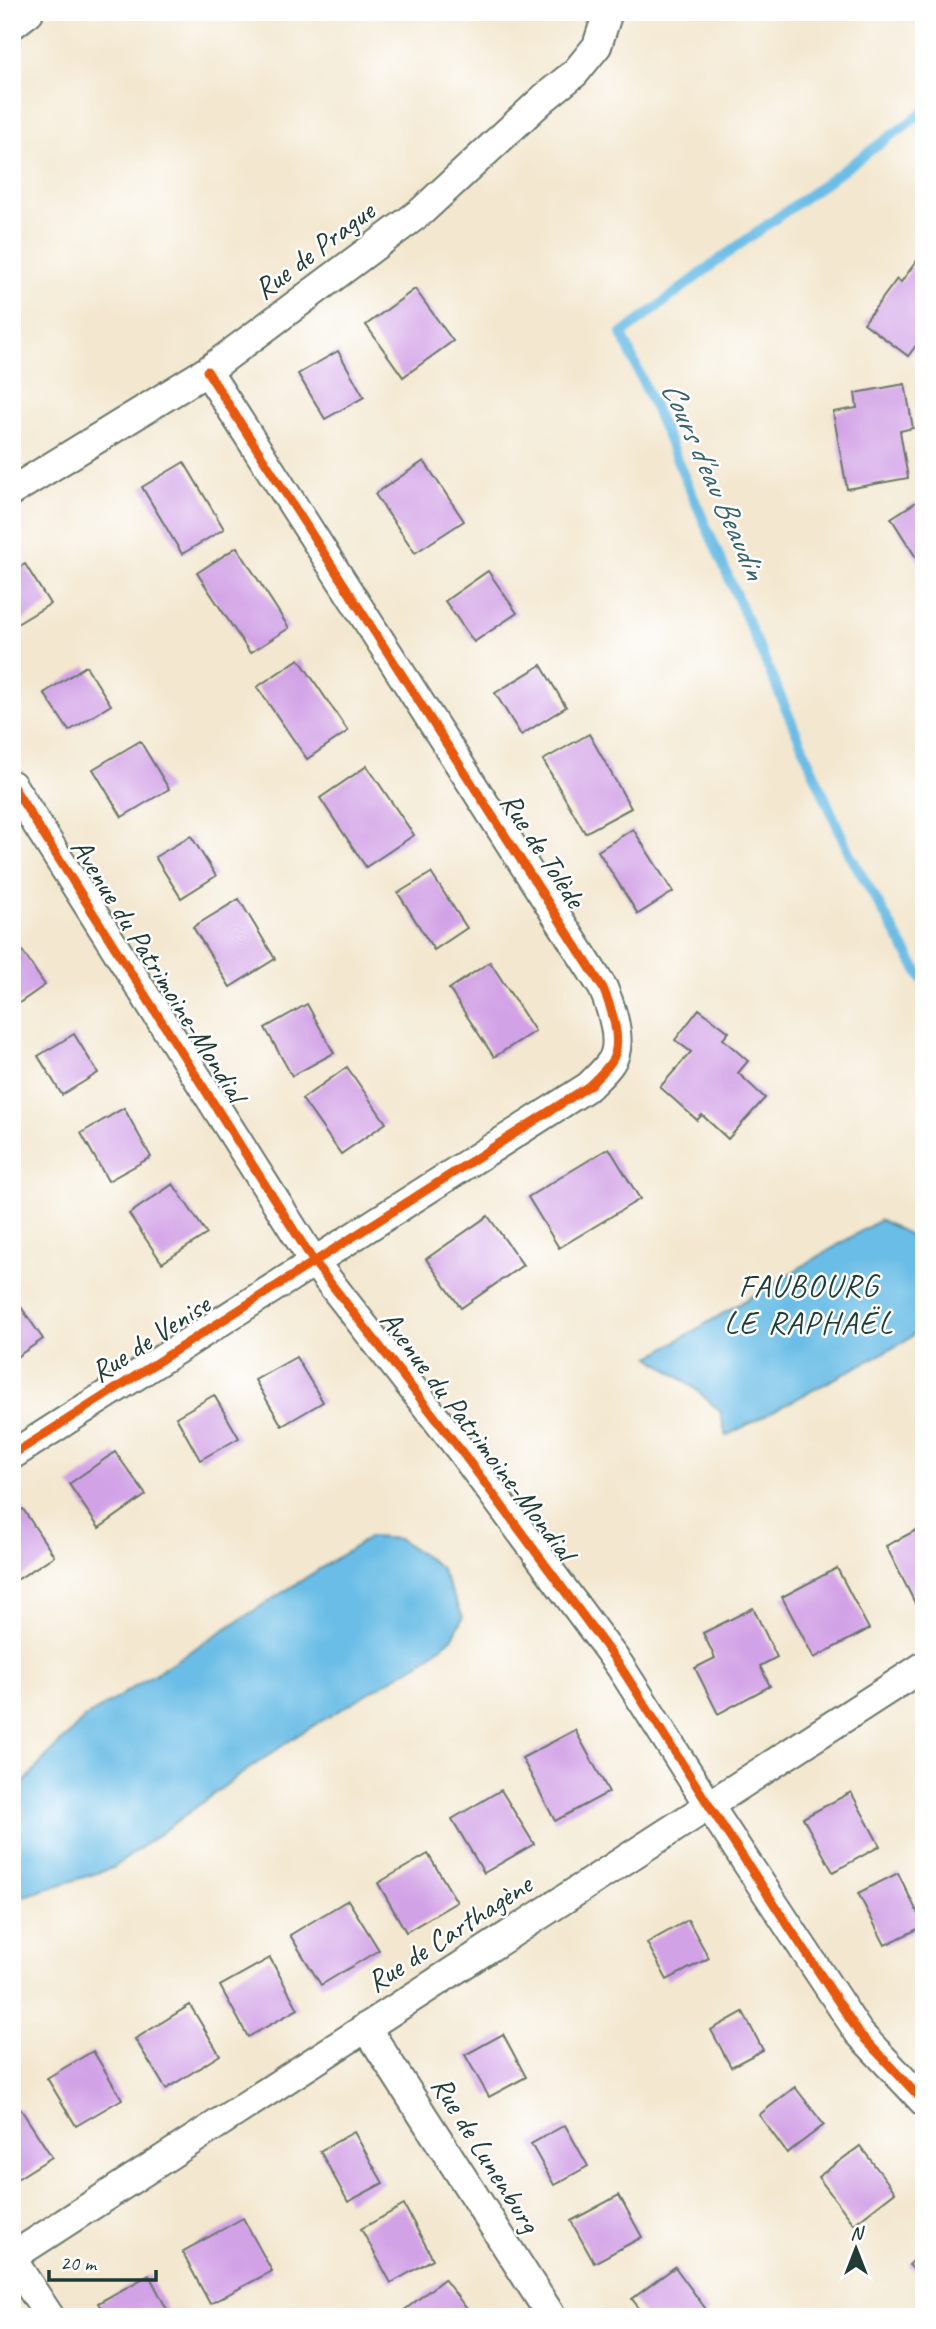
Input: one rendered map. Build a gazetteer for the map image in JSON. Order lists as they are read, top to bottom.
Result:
{
  "streets": {
    "street": [
      "Rue de Prague",
      "Rue de Tolède",
      "Avenue du Patrimoine-Mondial",
      "Rue de Venise",
      "Rue de Carthagène",
      "Rue de Lunenburg"
    ]
  },
  "crossings": [
    ["Rue de Prague", "Rue de Tolède"],
    ["Rue de Tolède", "Avenue du Patrimoine-Mondial"],
    ["Rue de Tolède", "Rue de Venise"],
    ["Avenue du Patrimoine-Mondial", "Rue de Venise"],
    ["Avenue du Patrimoine-Mondial", "Rue de Carthagène"],
    ["Rue de Carthagène", "Rue de Lunenburg"]
  ],
  "districts": ["FAUBOURG LE RAPHAËL"],
  "water": ["Cours d'eau Beaudin"],
  "scale_bar": "20 m",
  "north": "top"
}
